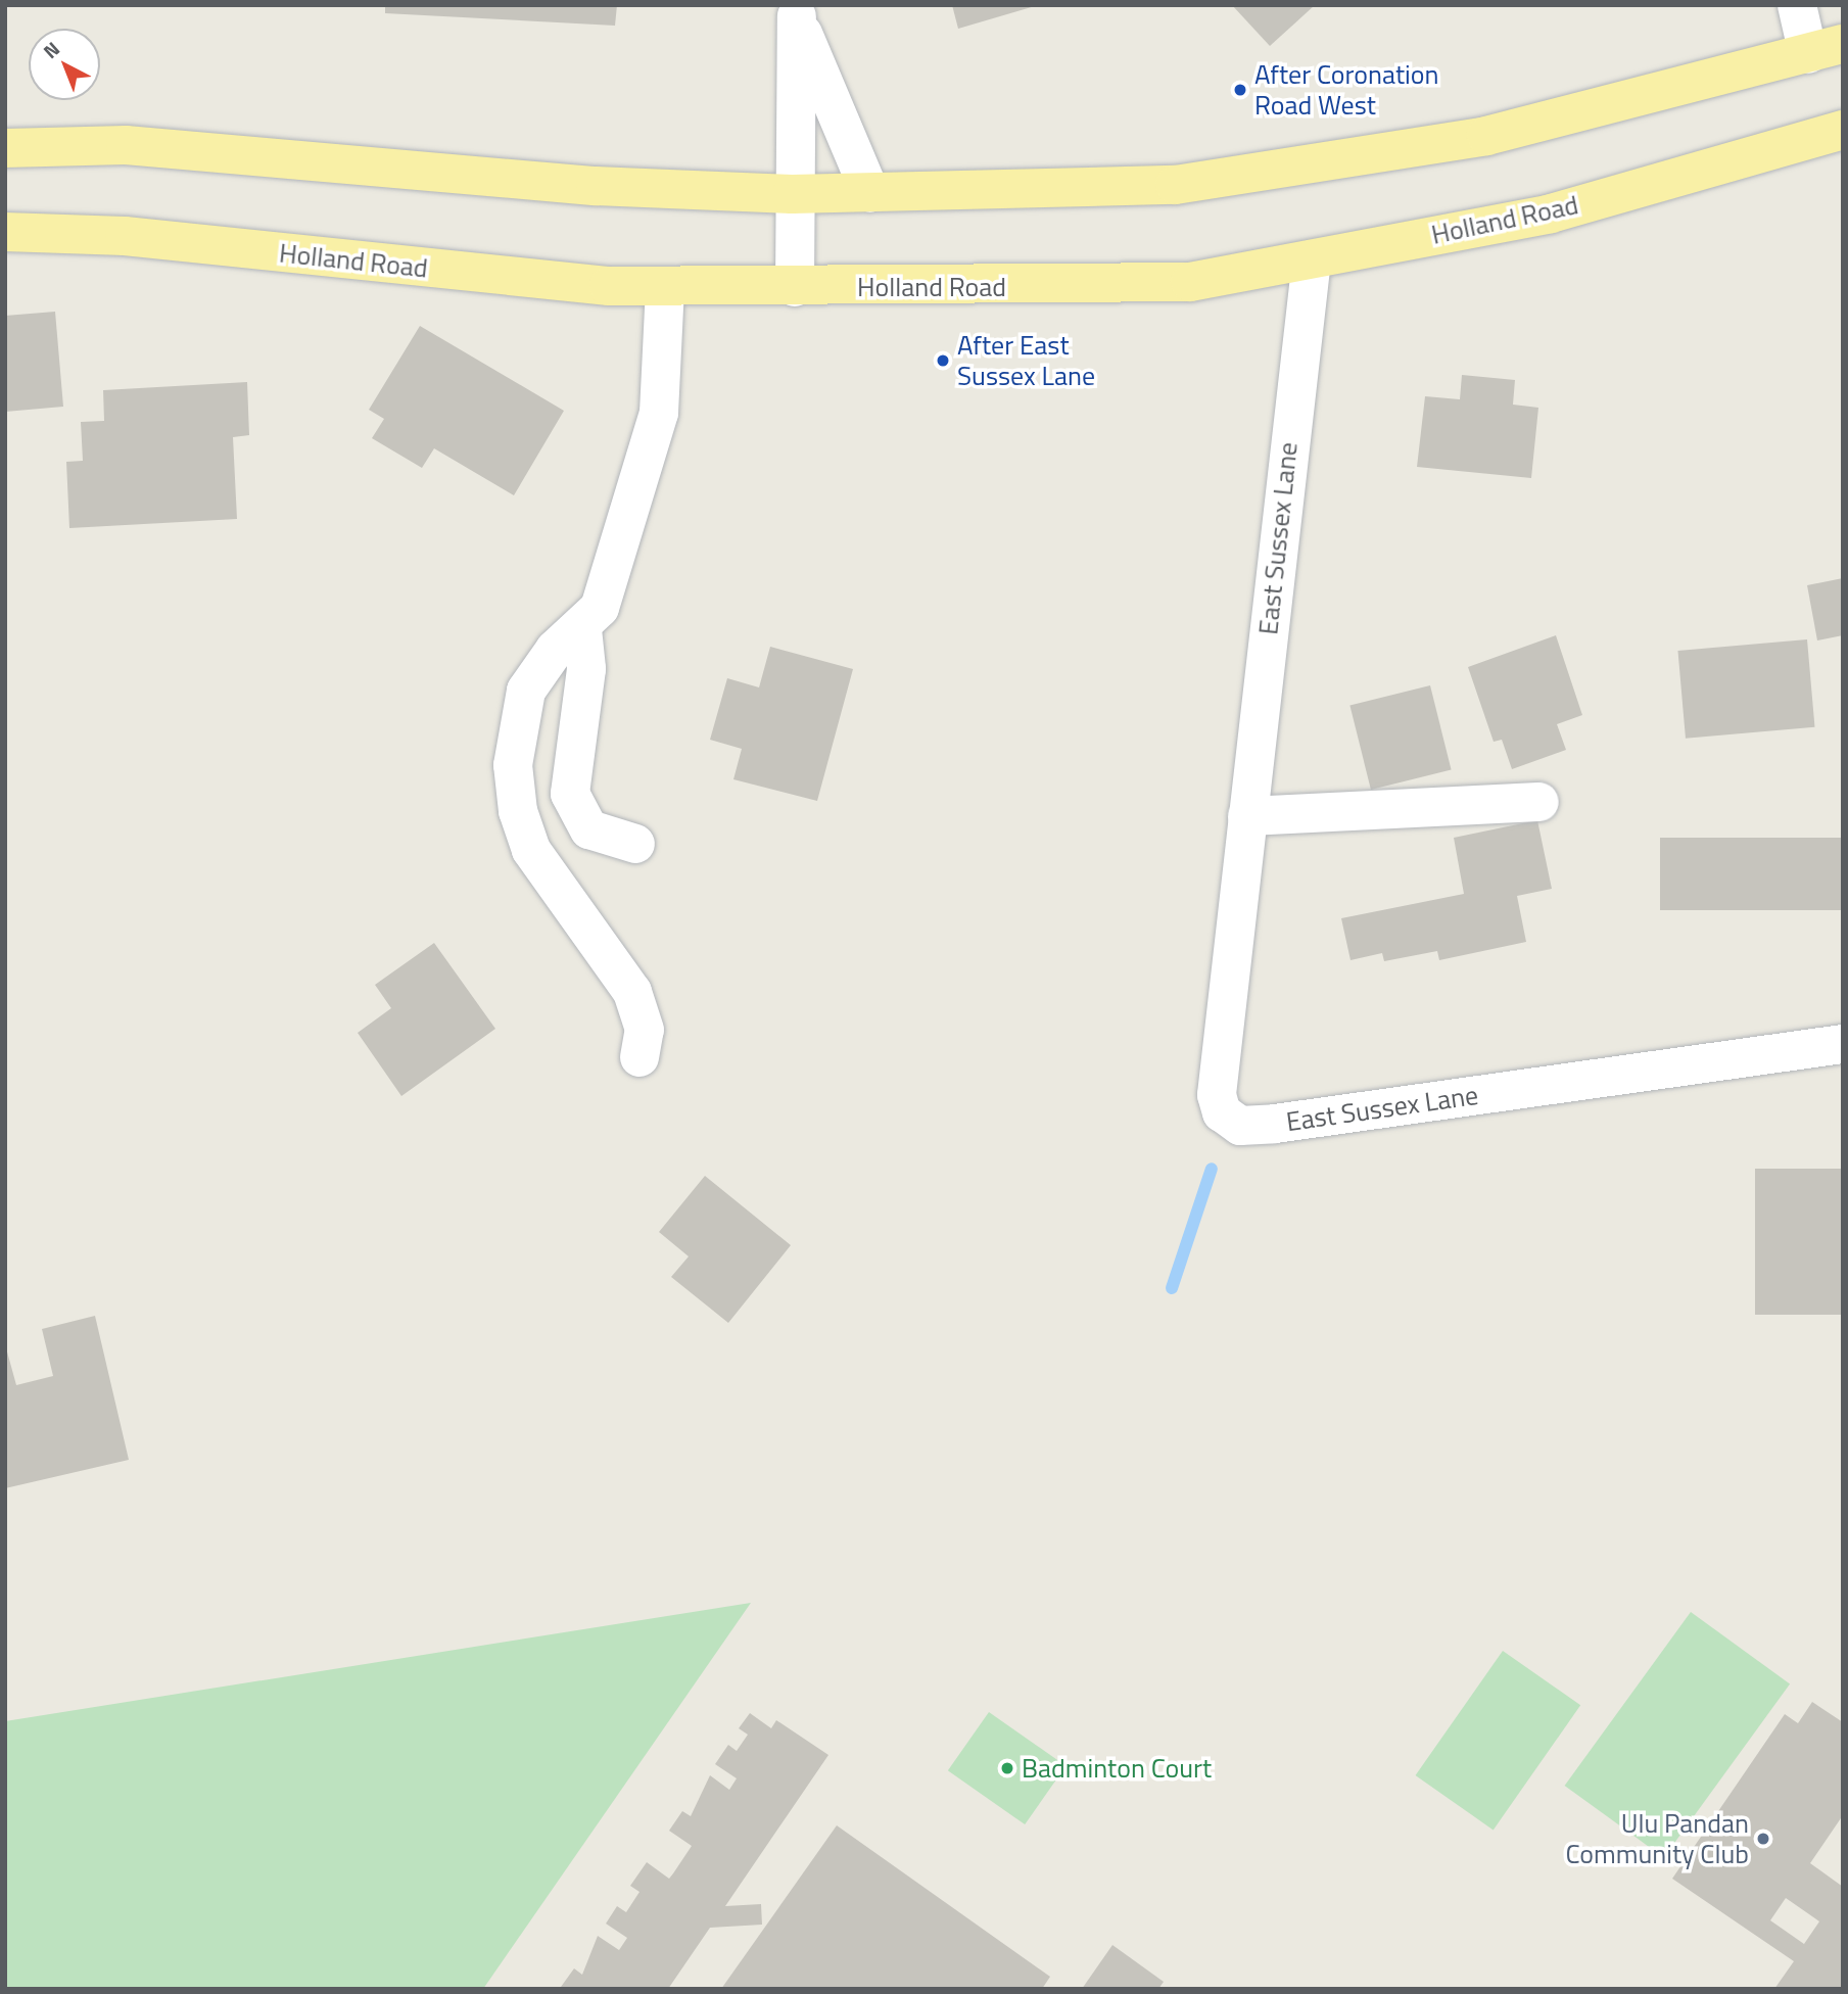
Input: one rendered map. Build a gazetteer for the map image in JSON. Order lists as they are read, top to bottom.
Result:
{
  "streets": {
    "main road": ["Holland Road"],
    "street": ["East Sussex Lane"]
  },
  "crossings": [
    ["Holland Road", "East Sussex Lane"]
  ],
  "places": [
    "After Coronation Road West",
    "After East Sussex Lane",
    "Badminton Court",
    "Ulu Pandan Community Club"
  ],
  "north": "top left"
}
